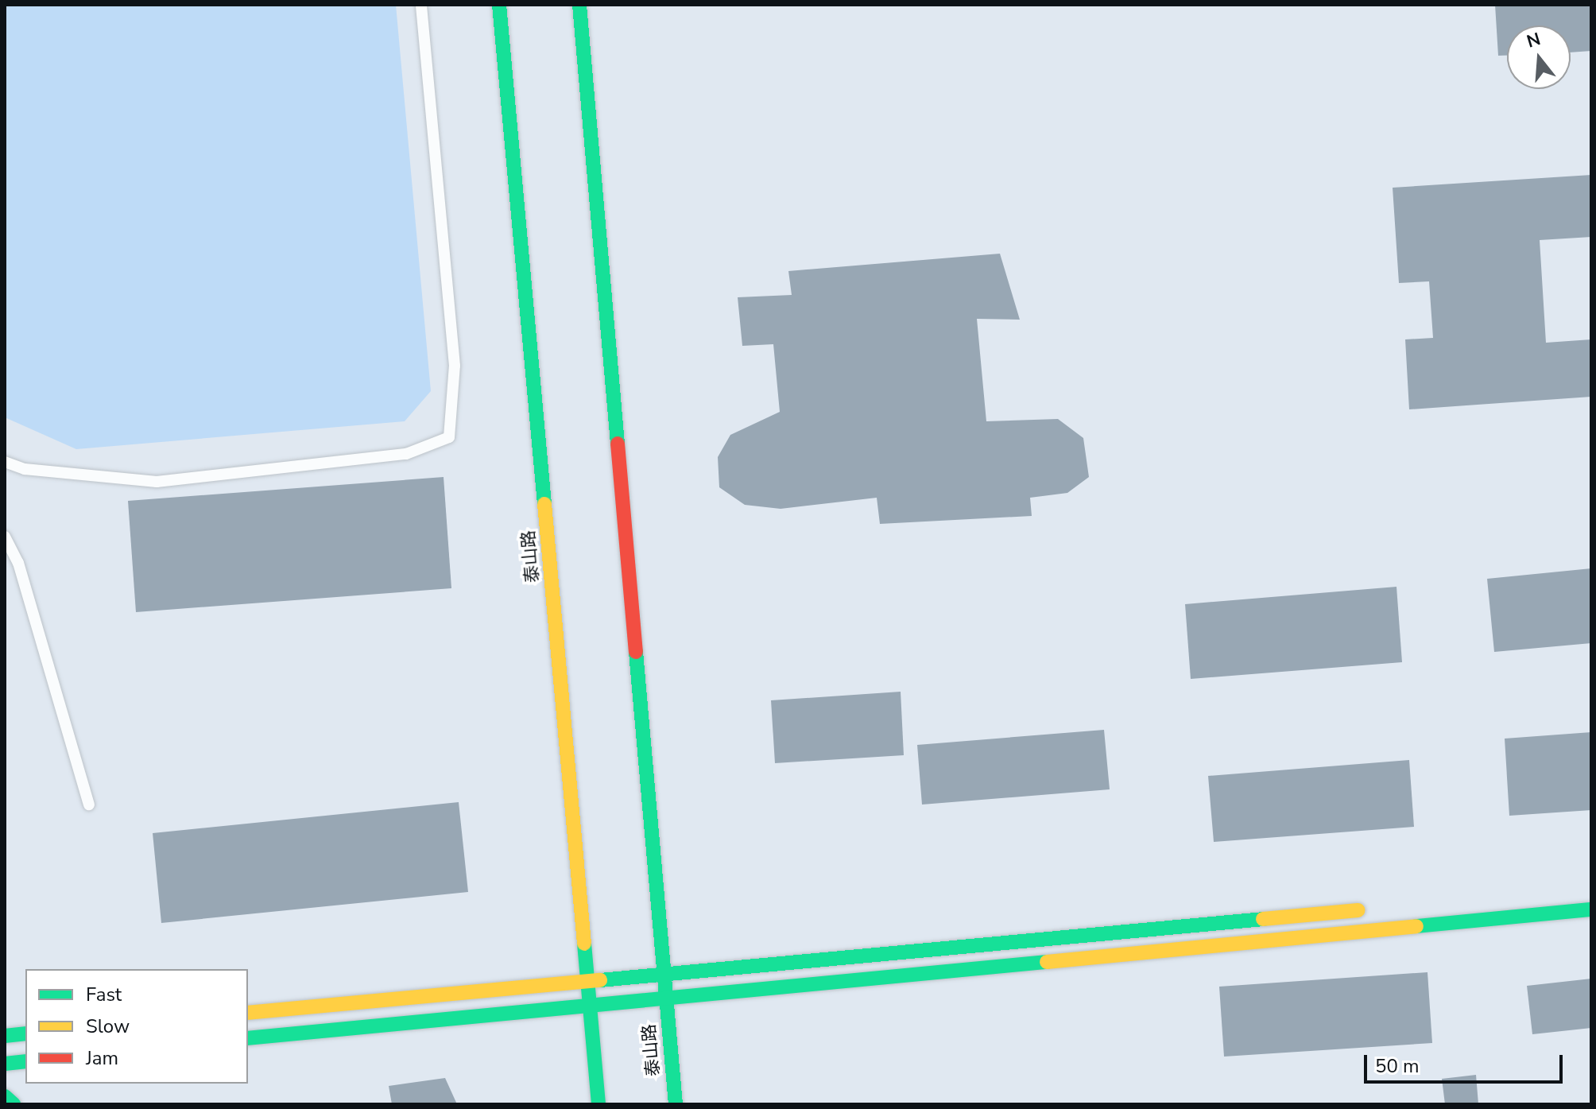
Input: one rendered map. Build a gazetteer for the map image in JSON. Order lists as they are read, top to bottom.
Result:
{
  "streets": {
    "street": ["泰山路"]
  },
  "legend": ["Fast", "Slow", "Jam"],
  "scale_bar": "50 m",
  "north": "top"
}
